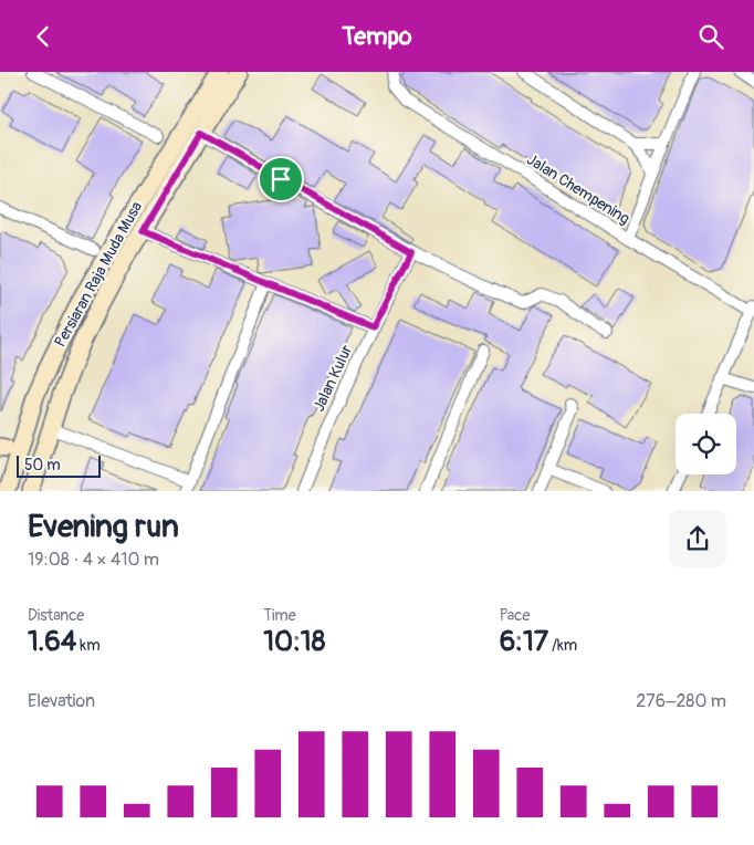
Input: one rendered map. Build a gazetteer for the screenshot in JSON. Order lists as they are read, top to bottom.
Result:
{
  "streets": {
    "main road": ["Persiaran Raja Muda Musa"],
    "street": ["Jalan Chempening", "Jalan Kulur"]
  },
  "scale_bar": "50 m",
  "page": {
    "header": "Tempo",
    "scale": "50 m",
    "heading": ["Evening run", "19:08 · 4 × 410 m"],
    "stats": [
      ["Distance", "1.64 km"],
      ["Time", "10:18"],
      ["Pace", "6:17 /km"]
    ],
    "chart": ["Elevation", "276–280 m"]
  }
}
